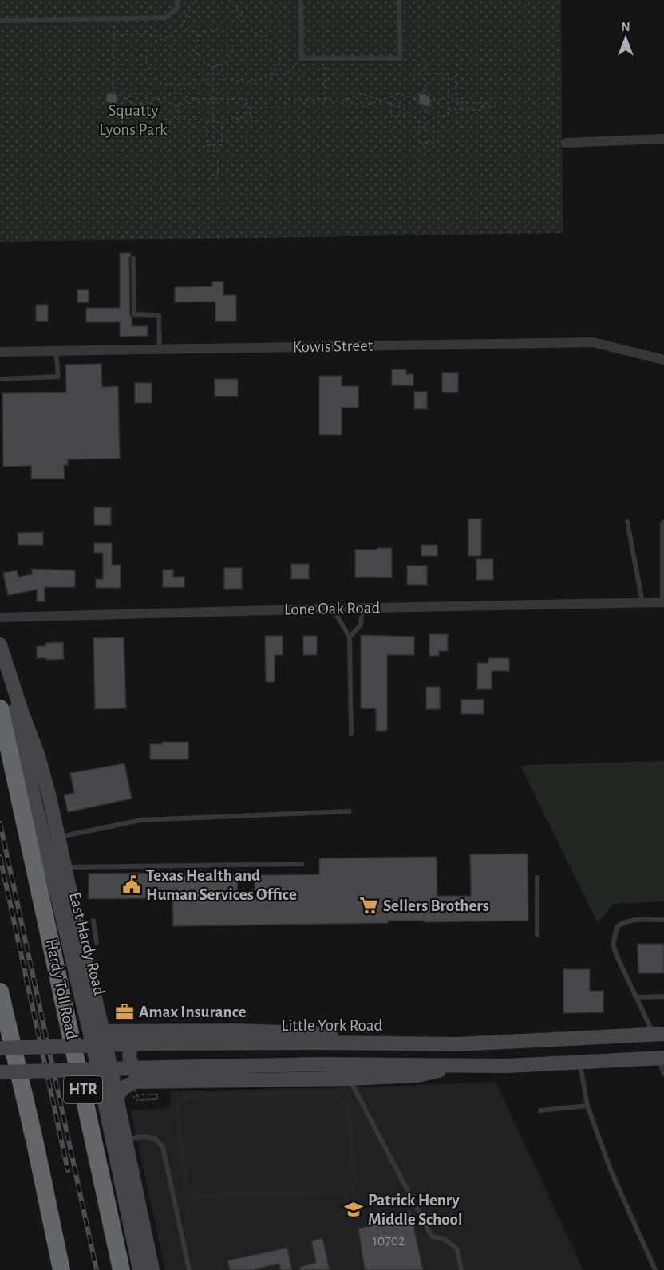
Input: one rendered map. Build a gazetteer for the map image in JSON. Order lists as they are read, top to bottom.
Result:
{
  "streets": {
    "highway": ["Hardy Toll Road", "HTR"],
    "main road": ["East Hardy Road", "Little York Road"],
    "street": ["Kowis Street", "Lone Oak Road"]
  },
  "crossings": [
    ["East Hardy Road", "Little York Road"]
  ],
  "parks": ["Squatty Lyons Park"],
  "places": {
    "public building": ["Texas Health and Human Services Office"],
    "supermarket": ["Sellers Brothers"],
    "office": ["Amax Insurance"],
    "school or university": ["Patrick Henry Middle School"]
  },
  "house_numbers": ["10702"],
  "north": "top"
}
